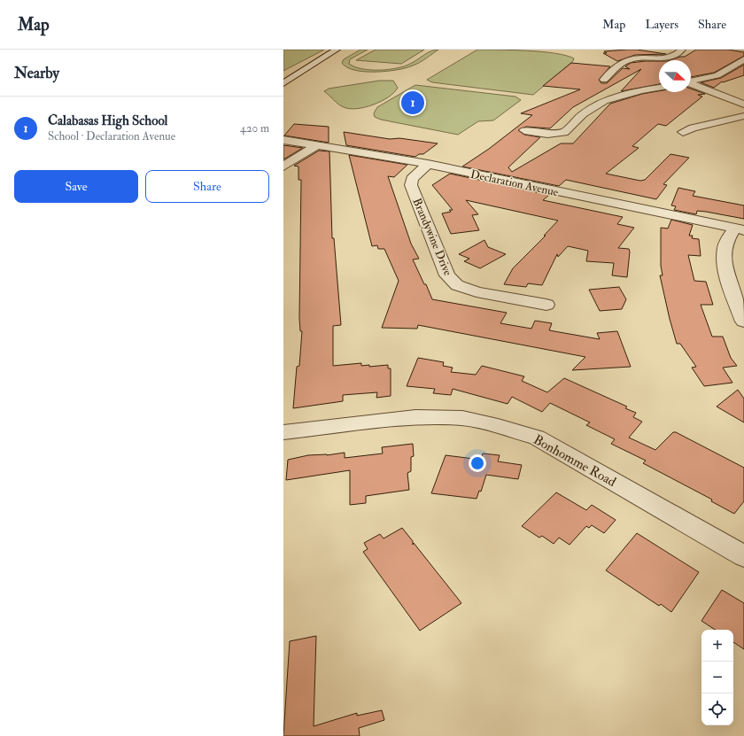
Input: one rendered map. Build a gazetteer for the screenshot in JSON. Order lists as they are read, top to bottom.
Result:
{
  "streets": {
    "street": ["Declaration Avenue", "Brandywine Drive", "Bonhomme Road"]
  },
  "crossings": [
    ["Declaration Avenue", "Brandywine Drive"]
  ],
  "north": "right",
  "page": {
    "header": "Map",
    "nav": ["Map", "Layers", "Share"],
    "heading": "Nearby",
    "pins": "1",
    "list": [
      {
        "mark": "1",
        "name": "Calabasas High School",
        "note": "School · Declaration Avenue",
        "value": "420 m"
      }
    ],
    "buttons": ["Save", "Share"],
    "map_buttons": ["+", "−"]
  }
}
